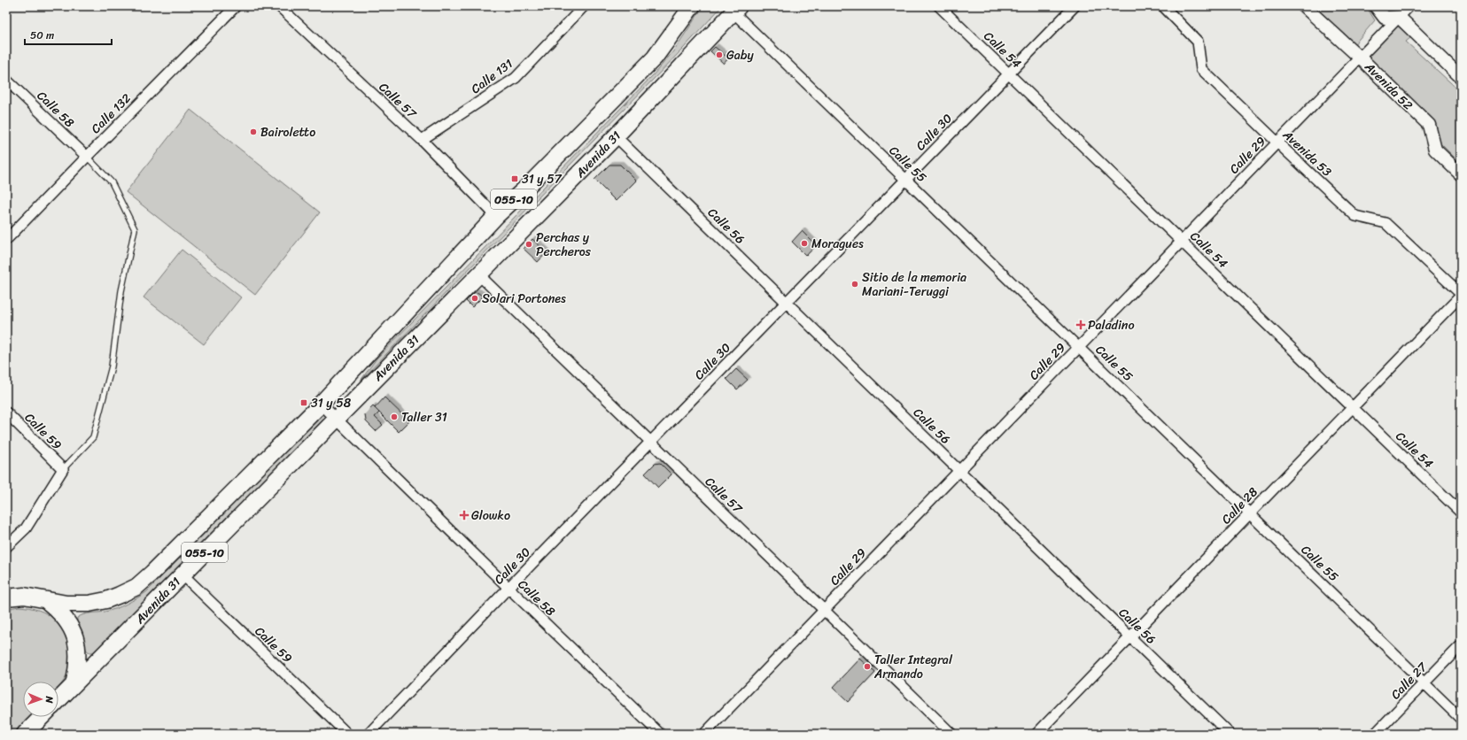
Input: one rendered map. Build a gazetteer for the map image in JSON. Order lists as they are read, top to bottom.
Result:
{
  "streets": {
    "highway": ["Avenida 31", "055-10"],
    "street": [
      "Calle 54",
      "Calle 131",
      "Avenida 52",
      "Calle 57",
      "Calle 58",
      "Calle 132",
      "Calle 30",
      "Avenida 53",
      "Calle 29",
      "Calle 55",
      "Calle 56",
      "Calle 59",
      "Calle 28",
      "Calle 27"
    ]
  },
  "crossings": [
    ["Calle 54", "Calle 30"],
    ["Calle 54", "Calle 29"],
    ["Calle 54", "Calle 28"],
    ["Calle 131", "Calle 57"],
    ["Avenida 52", "Calle 29"],
    ["Calle 57", "Calle 30"],
    ["Calle 57", "Avenida 31"],
    ["Calle 57", "Calle 29"],
    ["Calle 58", "Calle 132"],
    ["Calle 58", "Calle 30"],
    ["Calle 58", "Avenida 31"],
    ["Calle 30", "Calle 55"],
    ["Calle 30", "Calle 56"],
    ["Avenida 53", "Calle 29"],
    ["Avenida 53", "Calle 28"],
    ["Avenida 31", "Calle 55"],
    ["Avenida 31", "Calle 56"],
    ["Avenida 31", "Calle 59"],
    ["Calle 29", "Calle 55"],
    ["Calle 29", "Calle 56"],
    ["Calle 55", "Calle 28"],
    ["Calle 55", "Calle 27"],
    ["Calle 56", "Calle 28"]
  ],
  "places": {
    "other": [
      "Gaby",
      "Bairoletto",
      "Moragues",
      "Perchas y Percheros",
      "Sitio de la memoria Mariani-Teruggi",
      "Solari Portones",
      "Taller 31",
      "Taller Integral Armando"
    ],
    "transit": ["31 y 57", "31 y 58"],
    "health": ["Paladino", "Glowko"]
  },
  "scale_bar": "50 m",
  "north": "right"
}
